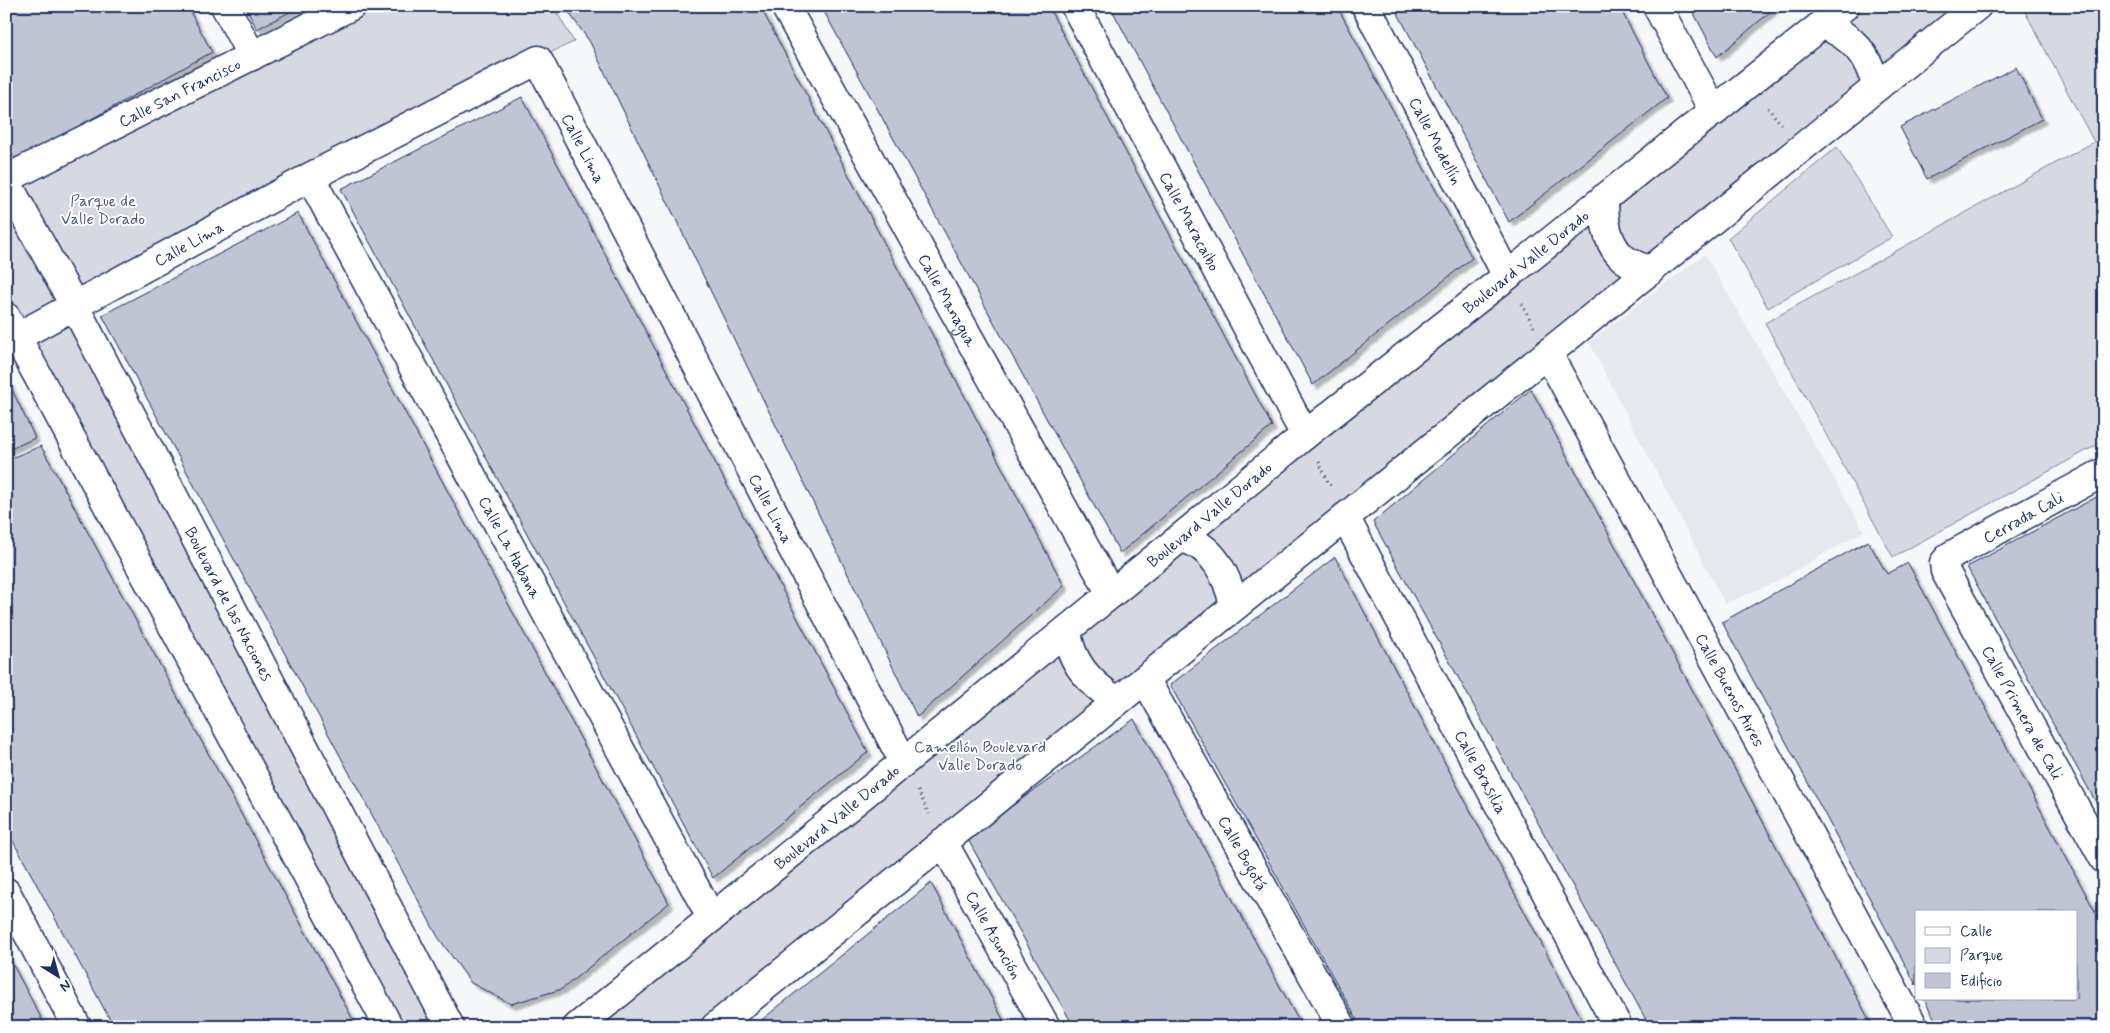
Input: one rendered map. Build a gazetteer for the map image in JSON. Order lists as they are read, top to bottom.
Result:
{
  "streets": {
    "street": [
      "Calle San Francisco",
      "Calle Medellín",
      "Calle Lima",
      "Calle Maracaibo",
      "Boulevard Valle Dorado",
      "Calle Managua",
      "Cerrada Cali",
      "Calle La Habana",
      "Boulevard de las Naciones",
      "Calle Buenos Aires",
      "Calle Primera de Cali",
      "Calle Brasilia",
      "Calle Bogotá",
      "Calle Asunción"
    ]
  },
  "crossings": [
    ["Calle San Francisco", "Boulevard de las Naciones"],
    ["Calle Medellín", "Boulevard Valle Dorado"],
    ["Calle Lima", "Boulevard Valle Dorado"],
    ["Calle Lima", "Calle La Habana"],
    ["Calle Lima", "Boulevard de las Naciones"],
    ["Calle Maracaibo", "Boulevard Valle Dorado"],
    ["Boulevard Valle Dorado", "Calle Managua"],
    ["Boulevard Valle Dorado", "Calle La Habana"],
    ["Cerrada Cali", "Calle Primera de Cali"]
  ],
  "parks": ["Parque de Valle Dorado", "Camellón Boulevard Valle Dorado"],
  "legend": ["Calle", "Parque", "Edificio"],
  "north": "bottom right"
}
